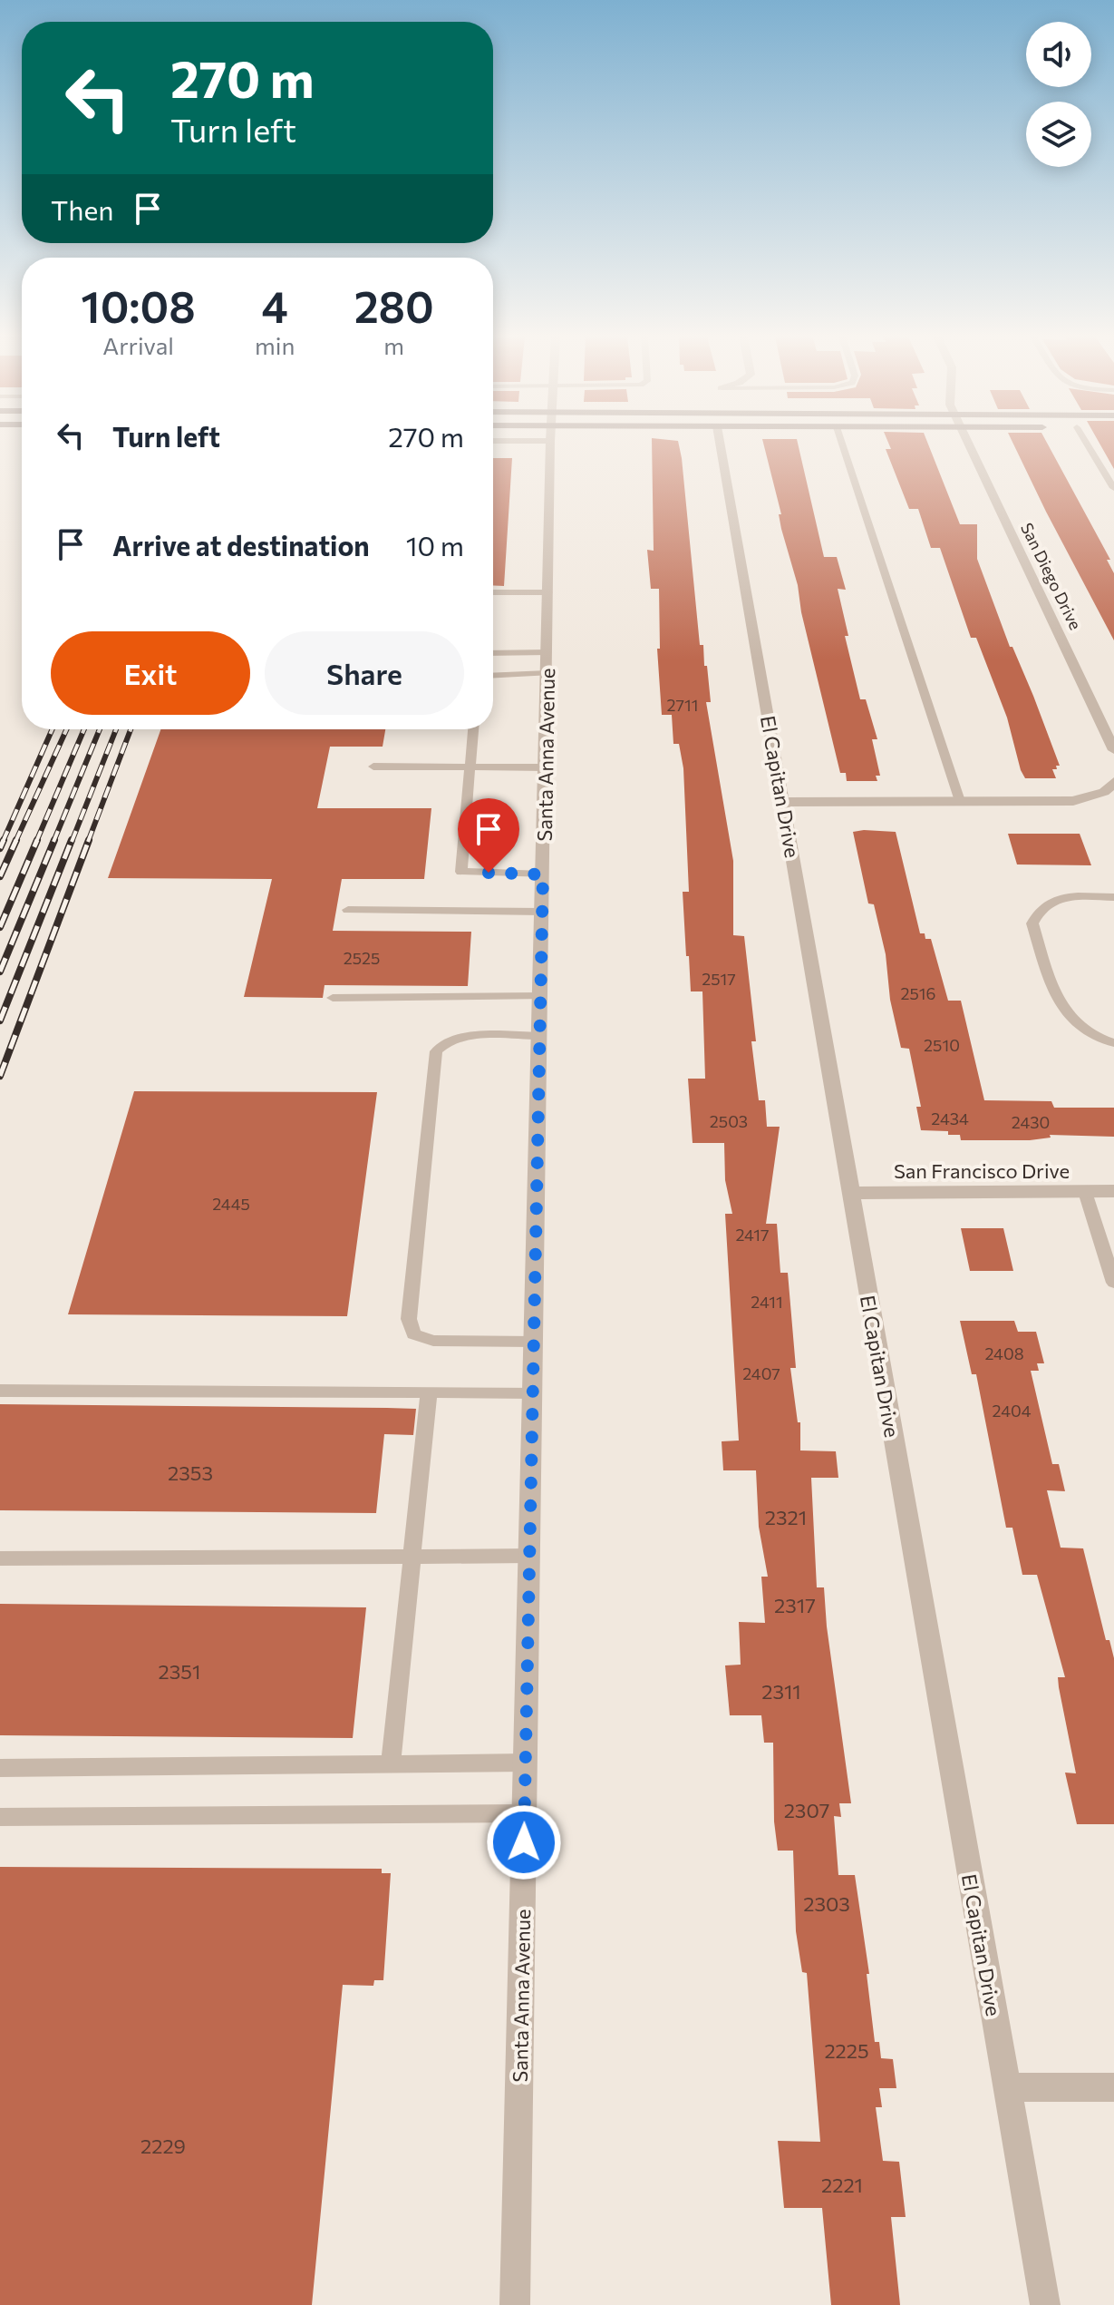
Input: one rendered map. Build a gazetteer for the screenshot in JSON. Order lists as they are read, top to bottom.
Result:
{
  "streets": {
    "street": [
      "San Diego Drive",
      "Santa Anna Avenue",
      "El Capitan Drive",
      "San Francisco Drive"
    ]
  },
  "crossings": [
    ["El Capitan Drive", "San Francisco Drive"]
  ],
  "house_numbers": [
    "2711",
    "2525",
    "2517",
    "2516",
    "2510",
    "2434",
    "2503",
    "2430",
    "2445",
    "2417",
    "2411",
    "2408",
    "2407",
    "2404",
    "2353",
    "2321",
    "2317",
    "2351",
    "2311",
    "2307",
    "2303",
    "2225",
    "2229",
    "2221"
  ],
  "page": {
    "turn": ["270 m", "Turn left"],
    "then": "Then",
    "eta": [
      "10:08",
      "Arrival",
      "4",
      "min",
      "280",
      "m"
    ],
    "list": [
      {
        "name": "Turn left",
        "value": "270 m"
      },
      {
        "name": "Arrive at destination",
        "value": "10 m"
      }
    ],
    "buttons": ["Exit", "Share"]
  }
}
